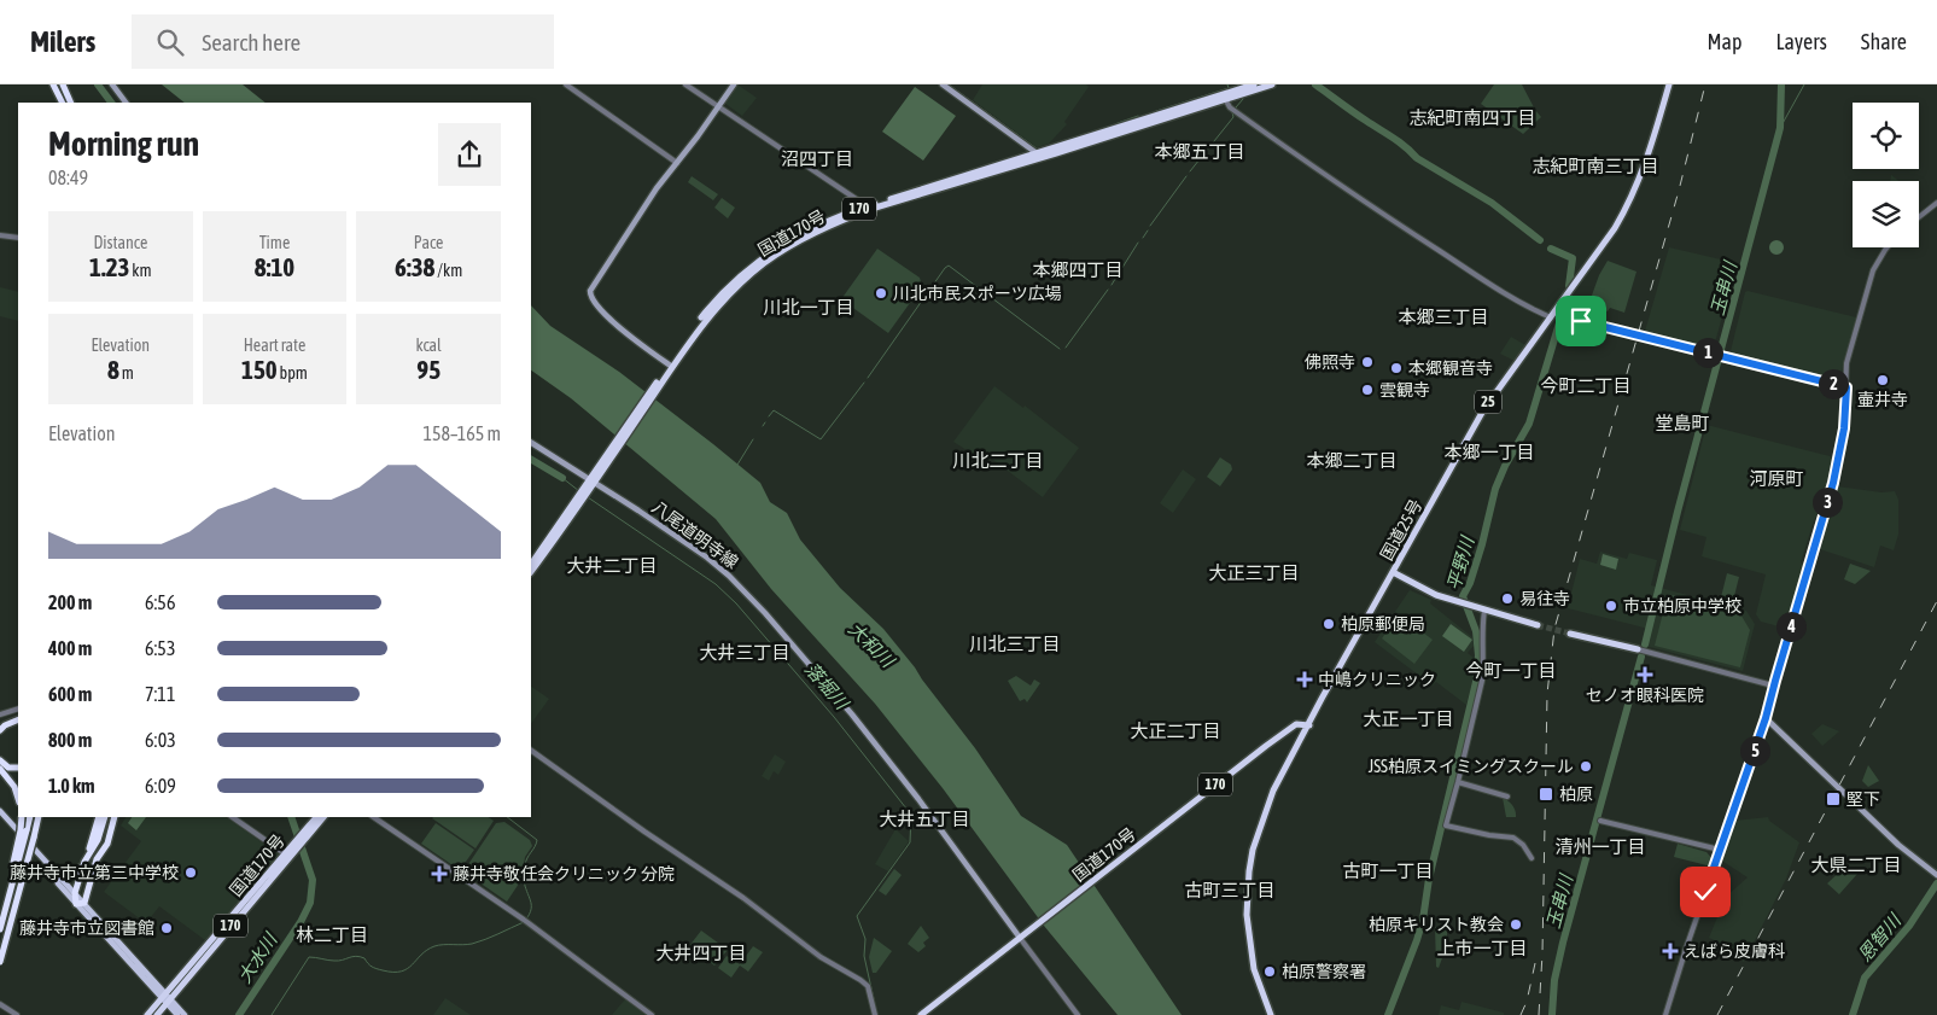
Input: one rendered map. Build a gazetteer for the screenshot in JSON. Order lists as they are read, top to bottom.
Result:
{
  "streets": {
    "highway": [
      "170",
      "国道170号",
      "25",
      "国道25号"
    ],
    "main road": ["八尾道明寺線"]
  },
  "crossings": [
    ["国道170号", "国道25号"],
    ["国道170号", "八尾道明寺線"]
  ],
  "districts": [
    "志紀町南四丁目",
    "本郷五丁目",
    "沼四丁目",
    "志紀町南三丁目",
    "本郷四丁目",
    "川北一丁目",
    "本郷三丁目",
    "今町二丁目",
    "堂島町",
    "本郷一丁目",
    "川北二丁目",
    "本郷二丁目",
    "河原町",
    "大井二丁目",
    "大正三丁目",
    "川北三丁目",
    "大井三丁目",
    "今町一丁目",
    "大正一丁目",
    "大正二丁目",
    "大井五丁目",
    "清州一丁目",
    "大県二丁目",
    "古町一丁目",
    "古町三丁目",
    "林二丁目",
    "上市一丁目",
    "大井四丁目"
  ],
  "water": [
    "玉串川",
    "平野川",
    "大和川",
    "落堀川",
    "恩智川",
    "大水川"
  ],
  "places": {
    "other": [
      "川北市民スポーツ広場",
      "佛照寺",
      "本郷観音寺",
      "壷井寺",
      "雲観寺",
      "易往寺",
      "市立柏原中学校",
      "柏原郵便局",
      "JSS柏原スイミングスクール",
      "藤井寺市立第三中学校",
      "柏原キリスト教会",
      "藤井寺市立図書館",
      "柏原警察署"
    ],
    "health": [
      "セノオ眼科医院",
      "中嶋クリニック",
      "藤井寺敬任会クリニック 分院",
      "えばら皮膚科"
    ],
    "transit": ["柏原", "堅下"]
  },
  "page": {
    "header": "Milers",
    "search": "Search here",
    "nav": ["Map", "Layers", "Share"],
    "heading": ["Morning run", "08:49"],
    "stats": [
      ["Distance", "1.23 km"],
      ["Time", "8:10"],
      ["Pace", "6:38 /km"],
      ["Elevation", "8 m"],
      ["Heart rate", "150 bpm"],
      ["kcal", "95"]
    ],
    "pins": [
      "1",
      "2",
      "3",
      "4",
      "5"
    ],
    "chart": ["Elevation", "158–165 m"],
    "list": [
      {
        "name": "200 m",
        "note": "6:56"
      },
      {
        "name": "400 m",
        "note": "6:53"
      },
      {
        "name": "600 m",
        "note": "7:11"
      },
      {
        "name": "800 m",
        "note": "6:03"
      },
      {
        "name": "1.0 km",
        "note": "6:09"
      }
    ]
  }
}
